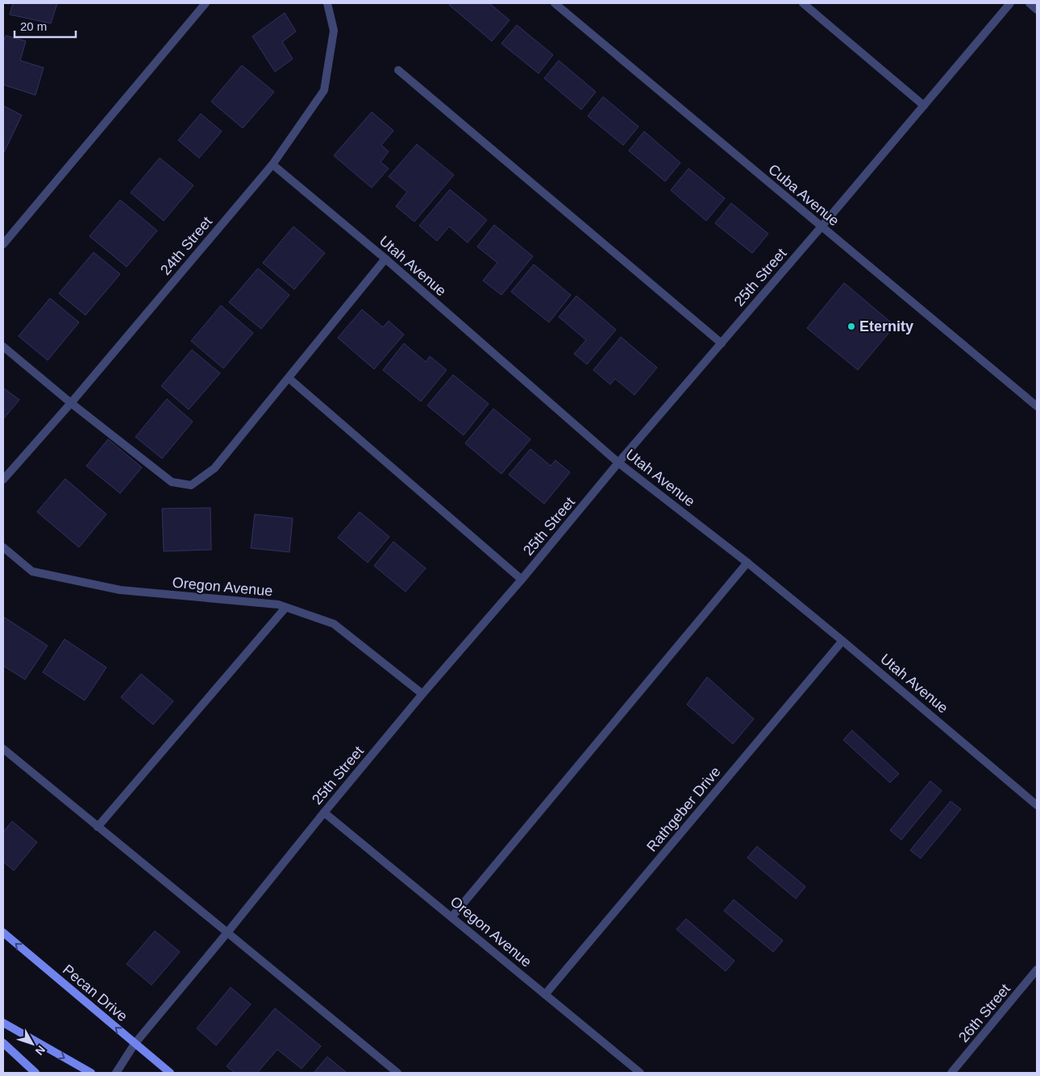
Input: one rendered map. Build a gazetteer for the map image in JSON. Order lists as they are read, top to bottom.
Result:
{
  "streets": {
    "main road": ["Pecan Drive"],
    "street": [
      "Cuba Avenue",
      "24th Street",
      "Utah Avenue",
      "25th Street",
      "Oregon Avenue",
      "Rathgeber Drive",
      "26th Street"
    ]
  },
  "crossings": [
    ["Cuba Avenue", "25th Street"],
    ["24th Street", "Utah Avenue"],
    ["Utah Avenue", "25th Street"],
    ["Utah Avenue", "Rathgeber Drive"],
    ["25th Street", "Oregon Avenue"],
    ["25th Street", "Pecan Drive"],
    ["Oregon Avenue", "Rathgeber Drive"]
  ],
  "places": ["Eternity"],
  "scale_bar": "20 m",
  "north": "bottom right"
}
